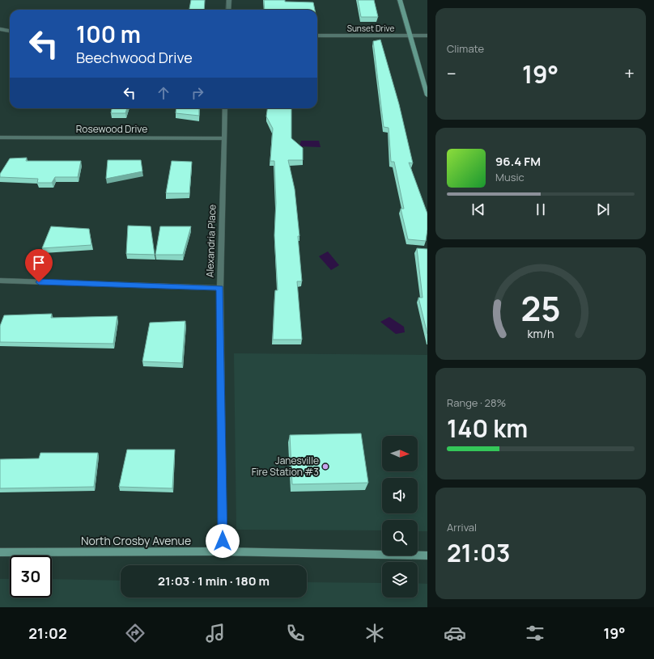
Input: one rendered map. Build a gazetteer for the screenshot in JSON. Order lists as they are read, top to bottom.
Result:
{
  "streets": {
    "street": [
      "Sunset Drive",
      "Rosewood Drive",
      "Alexandria Place",
      "North Crosby Avenue"
    ]
  },
  "crossings": [
    ["Rosewood Drive", "Alexandria Place"],
    ["Alexandria Place", "North Crosby Avenue"]
  ],
  "places": ["Janesville Fire Station #3"],
  "north": "right",
  "page": {
    "tile": [
      "Climate",
      ["Range · 28%", "140 km"],
      ["Arrival", "21:03"]
    ],
    "turn": ["100 m", "Beechwood Drive"],
    "heat": ["−", "19°", "+"],
    "song": ["96.4 FM", "Music"],
    "limit": "30",
    "trip": "21:03 · 1 min · 180 m",
    "tabs": ["21:02", "19°"],
    "gauge": ["25", "km/h"]
  }
}
